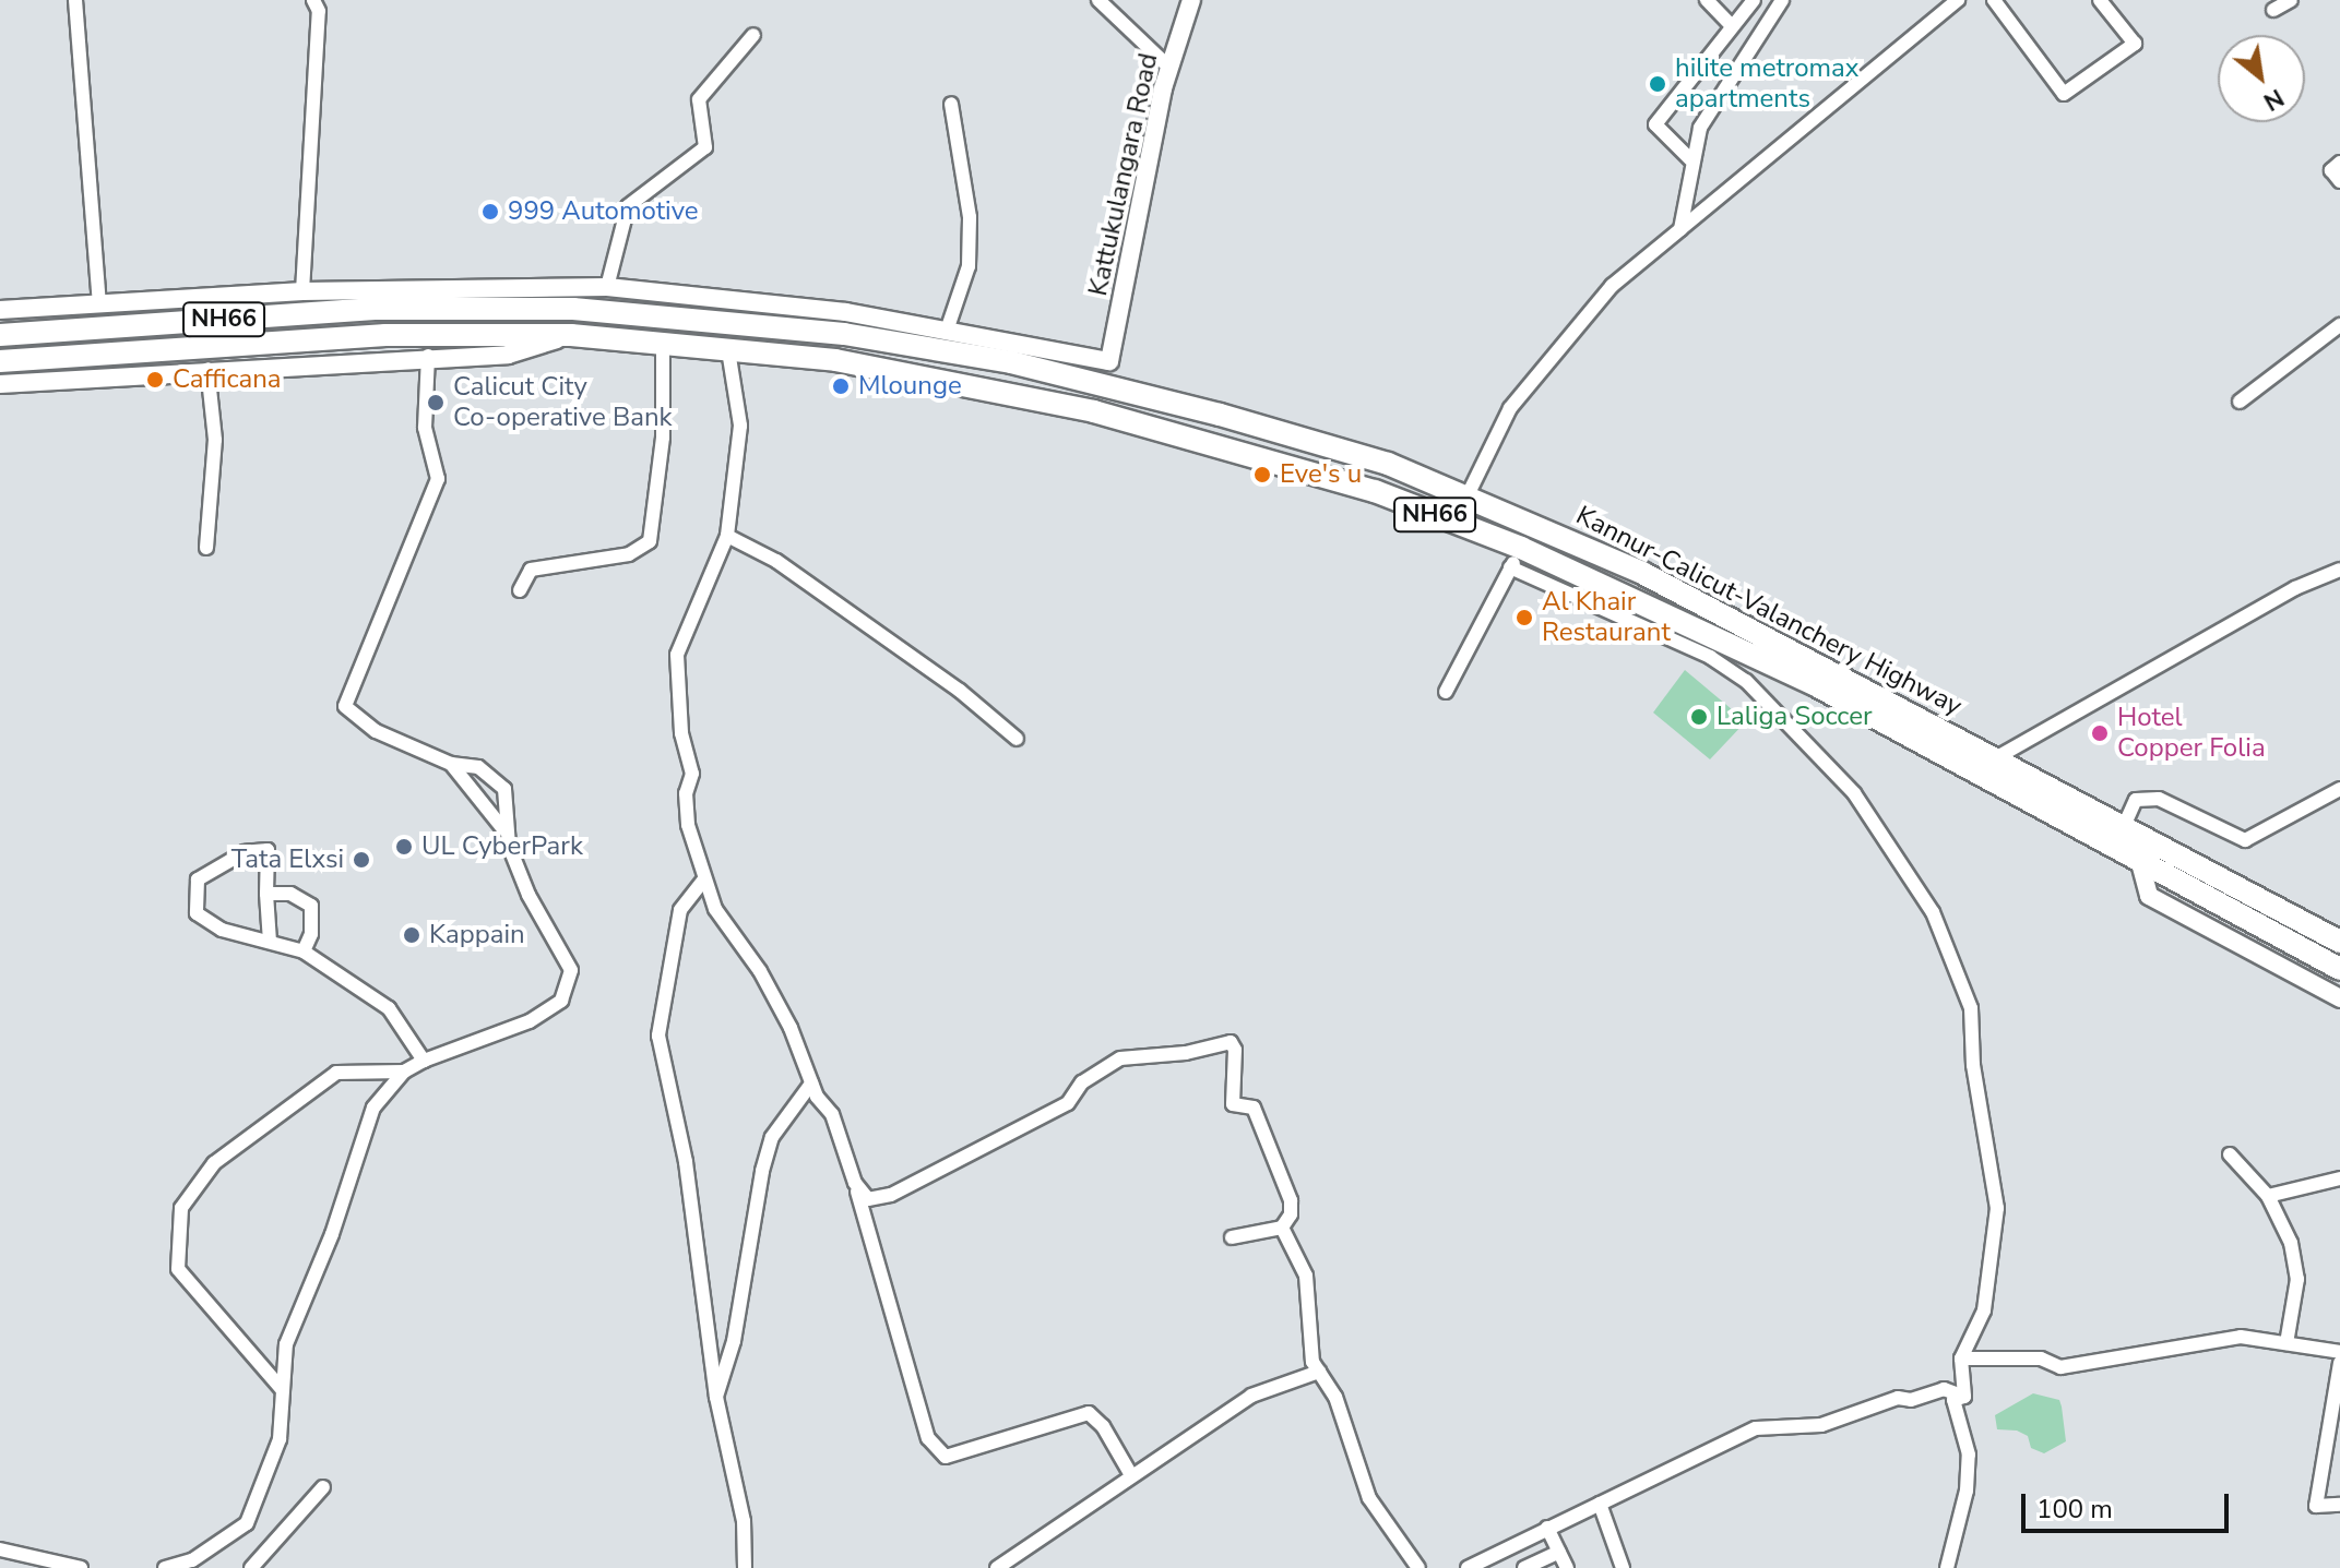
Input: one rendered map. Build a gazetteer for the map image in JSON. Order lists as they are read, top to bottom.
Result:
{
  "streets": {
    "highway": ["NH66", "Kannur-Calicut-Valanchery Highway"],
    "street": ["Kattukulangara Road"]
  },
  "places": [
    "hilite metromax apartments",
    "999 Automotive",
    "Cafficana",
    "Mlounge",
    "Calicut City Co-operative Bank",
    "Eve's u",
    "Al Khair Restaurant",
    "Laliga Soccer",
    "Hotel Copper Folia",
    "UL CyberPark",
    "Tata Elxsi",
    "Kappain"
  ],
  "scale_bar": "100 m",
  "north": "bottom right"
}
